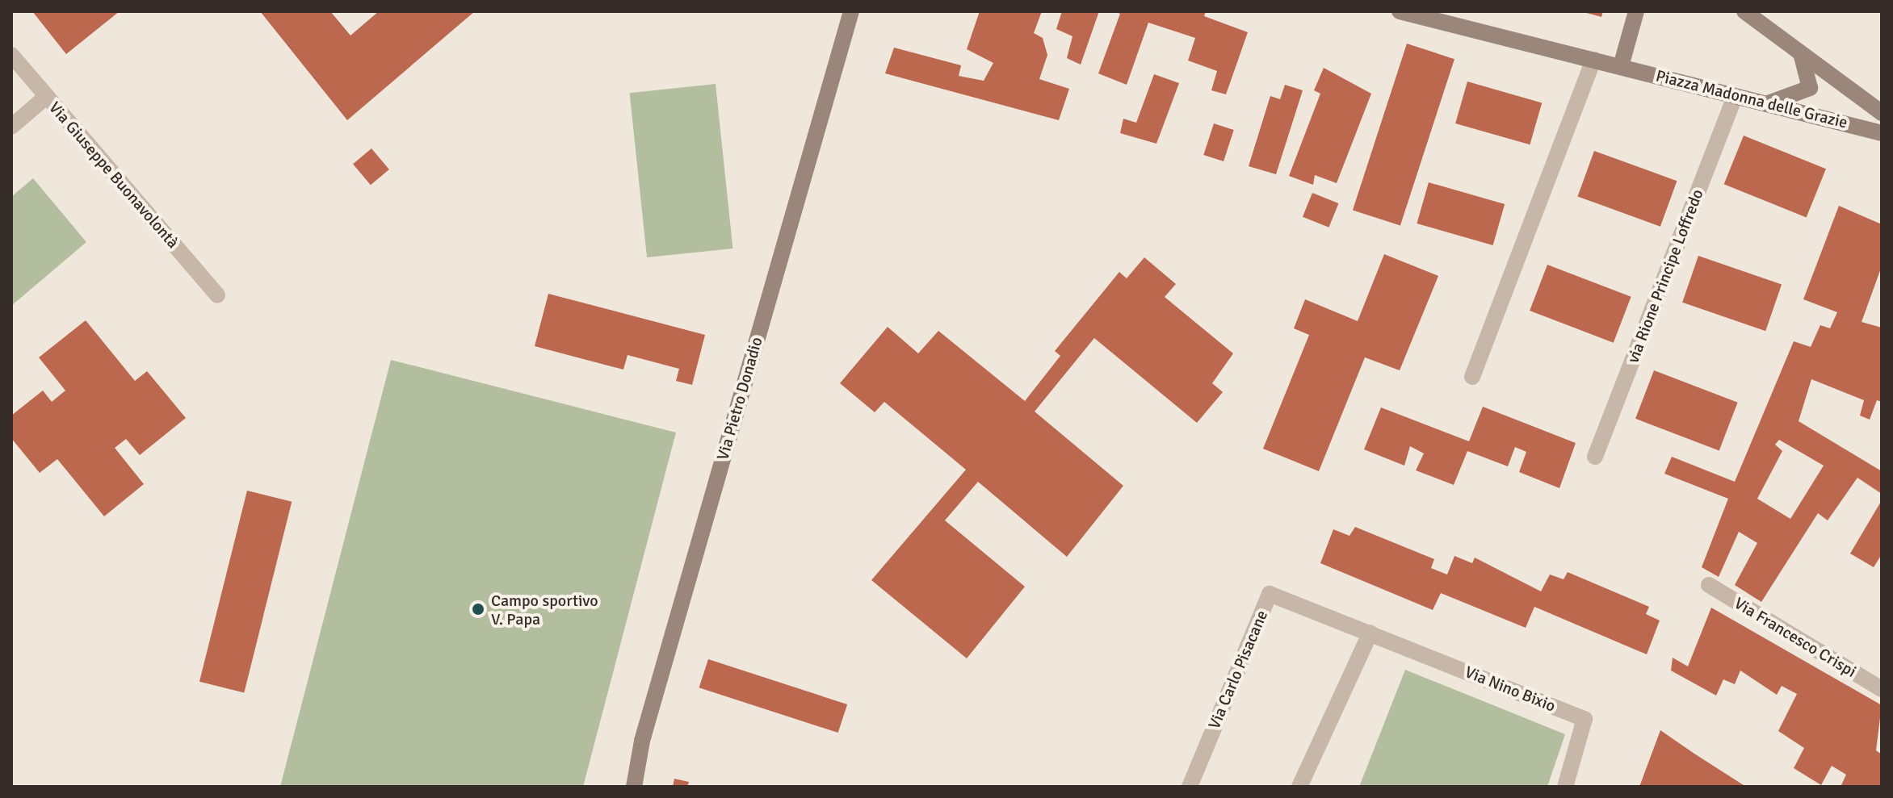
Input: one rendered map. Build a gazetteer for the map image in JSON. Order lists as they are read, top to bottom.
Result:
{
  "streets": {
    "street": [
      "Piazza Madonna delle Grazie",
      "Via Giuseppe Buonavolontà",
      "via Rione Principe Loffredo",
      "Via Pietro Donadio",
      "Via Francesco Crispi",
      "Via Carlo Pisacane",
      "Via Nino Bixio"
    ]
  },
  "crossings": [
    ["Piazza Madonna delle Grazie", "via Rione Principe Loffredo"],
    ["Via Carlo Pisacane", "Via Nino Bixio"]
  ],
  "places": ["Campo sportivo V. Papa"]
}
